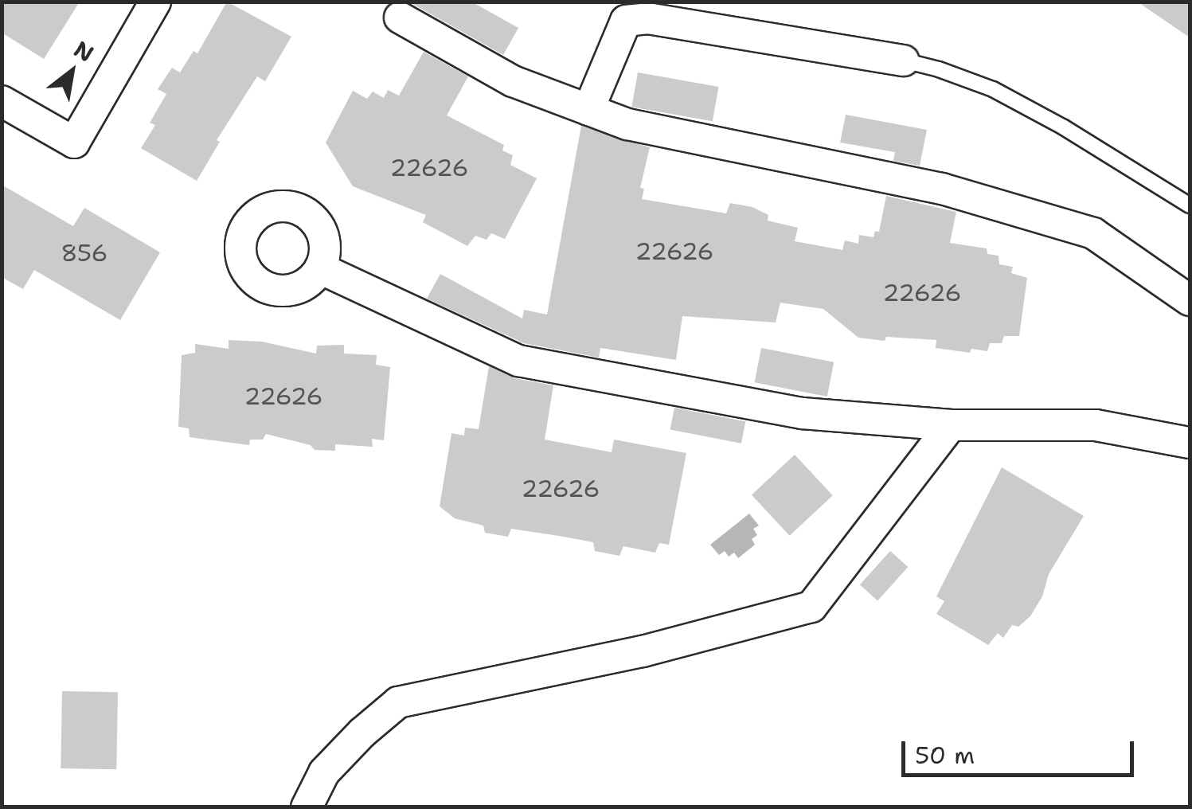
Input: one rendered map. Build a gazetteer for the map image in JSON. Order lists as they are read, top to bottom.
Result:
{
  "house_numbers": [
    "22626",
    "22626",
    "856",
    "22626",
    "22626",
    "22626"
  ],
  "scale_bar": "50 m",
  "north": "top right"
}
